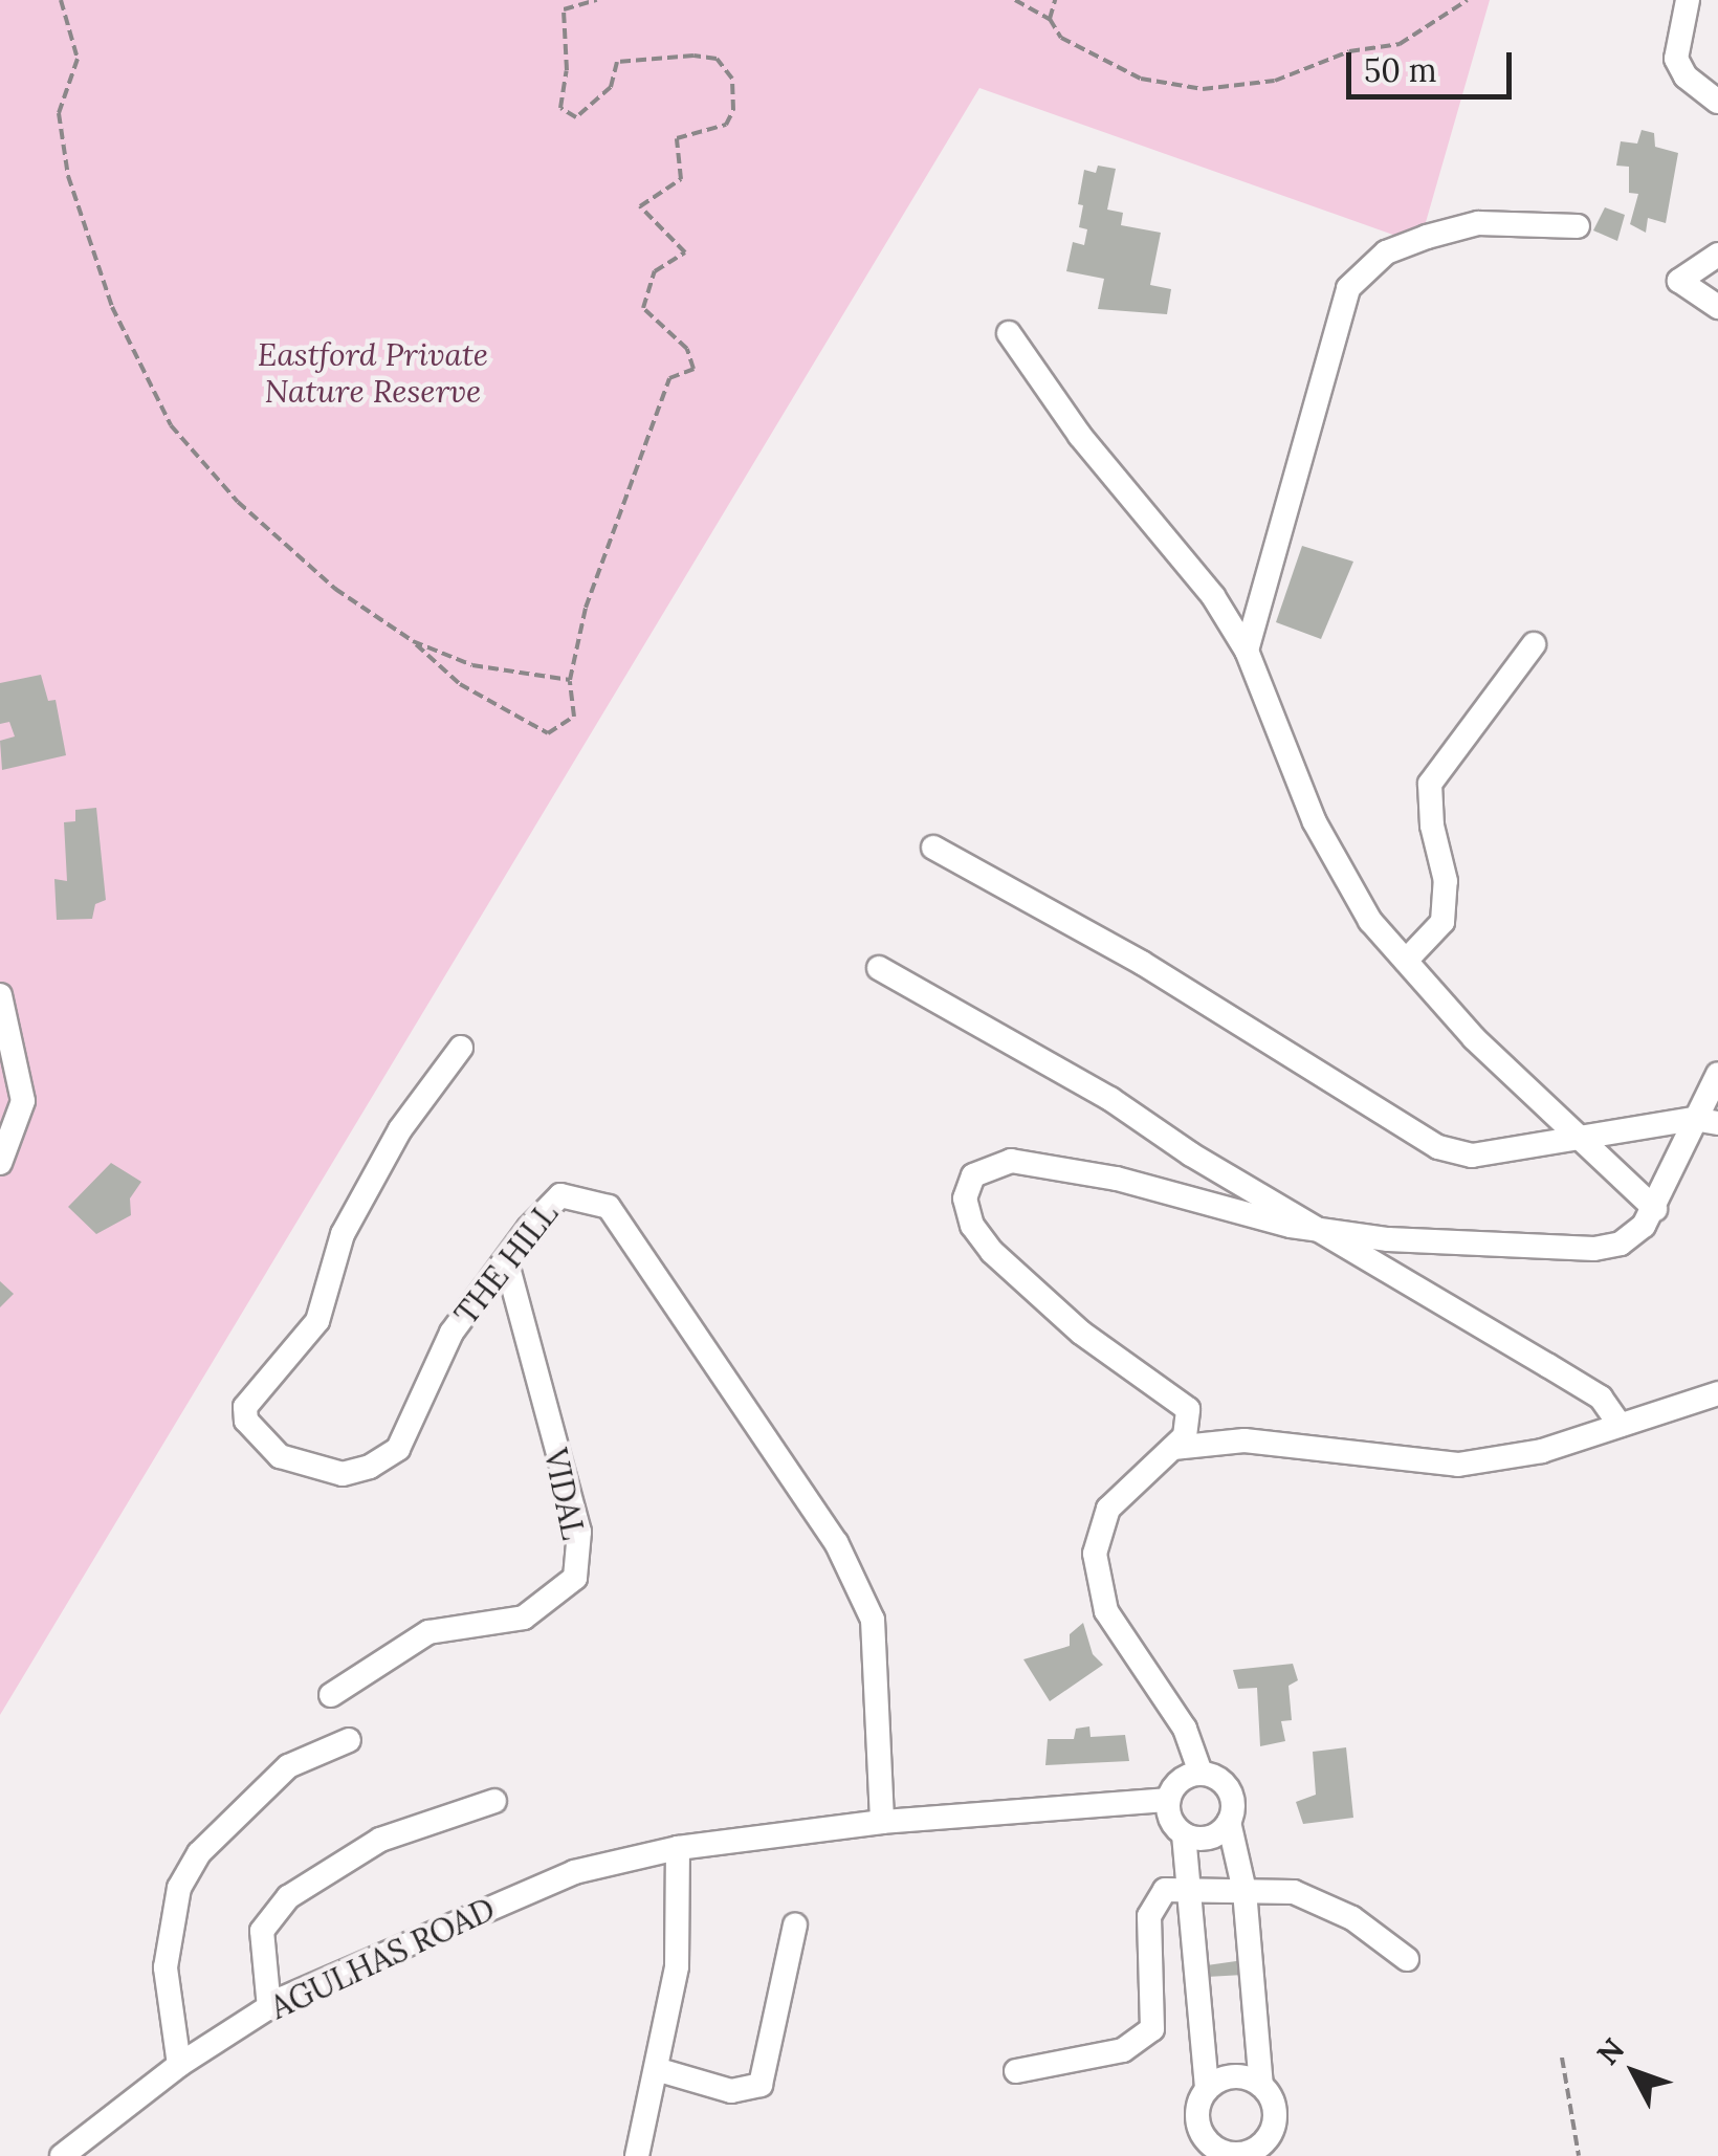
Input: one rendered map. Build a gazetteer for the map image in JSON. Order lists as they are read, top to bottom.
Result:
{
  "streets": {
    "street": ["THE HILL", "VIDAL", "AGULHAS ROAD"]
  },
  "crossings": [
    ["THE HILL", "VIDAL"],
    ["THE HILL", "AGULHAS ROAD"]
  ],
  "parks": ["Eastford Private Nature Reserve"],
  "scale_bar": "50 m",
  "north": "top left"
}
